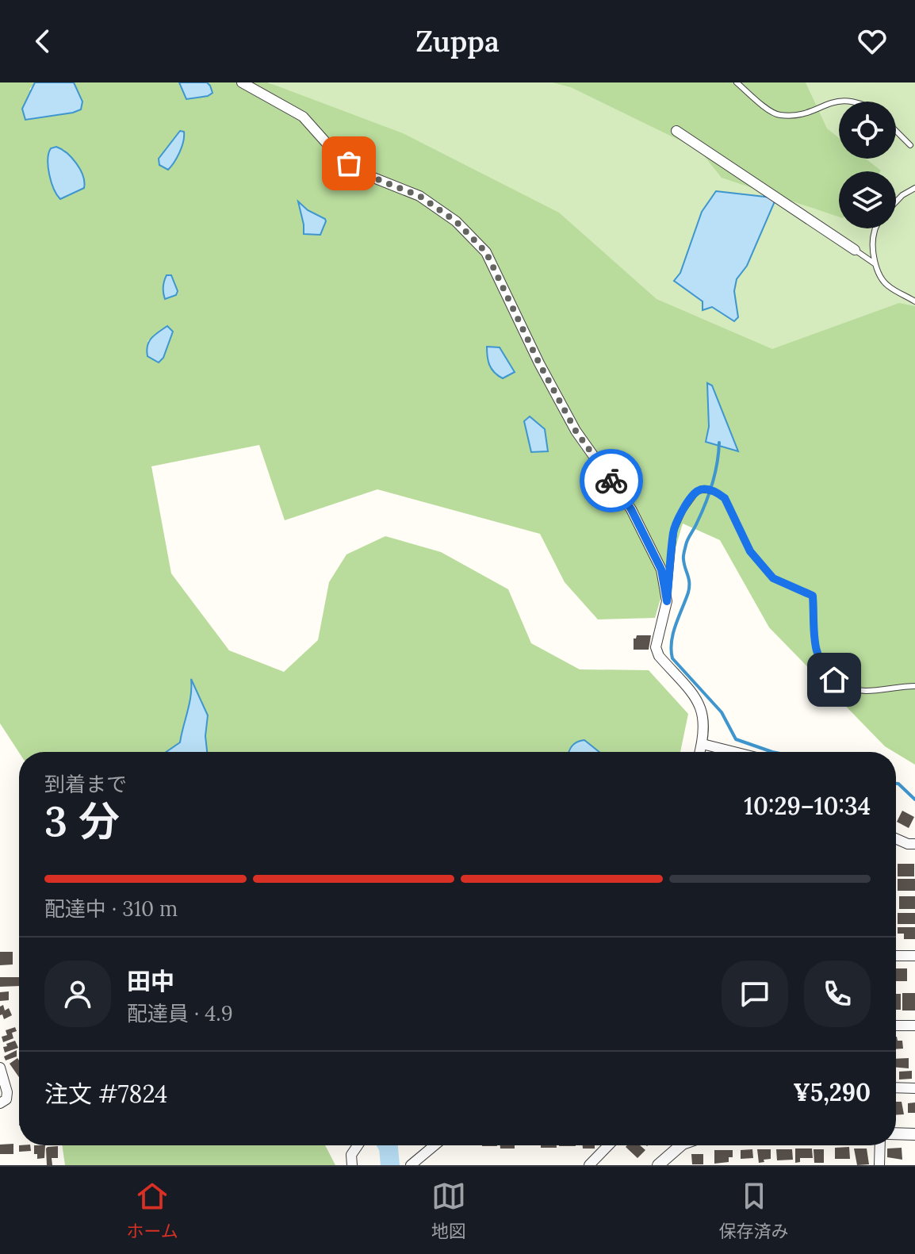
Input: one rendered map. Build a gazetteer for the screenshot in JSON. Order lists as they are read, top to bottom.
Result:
{
  "page": {
    "header": "Zuppa",
    "heading": ["3 分", "到着まで", "10:29–10:34"],
    "panel": [
      "田中",
      "配達員 · 4.9",
      "注文 #7824",
      "¥5,290"
    ],
    "bar": "配達中 · 310 m",
    "tabs": ["ホーム", "地図", "保存済み"]
  }
}
